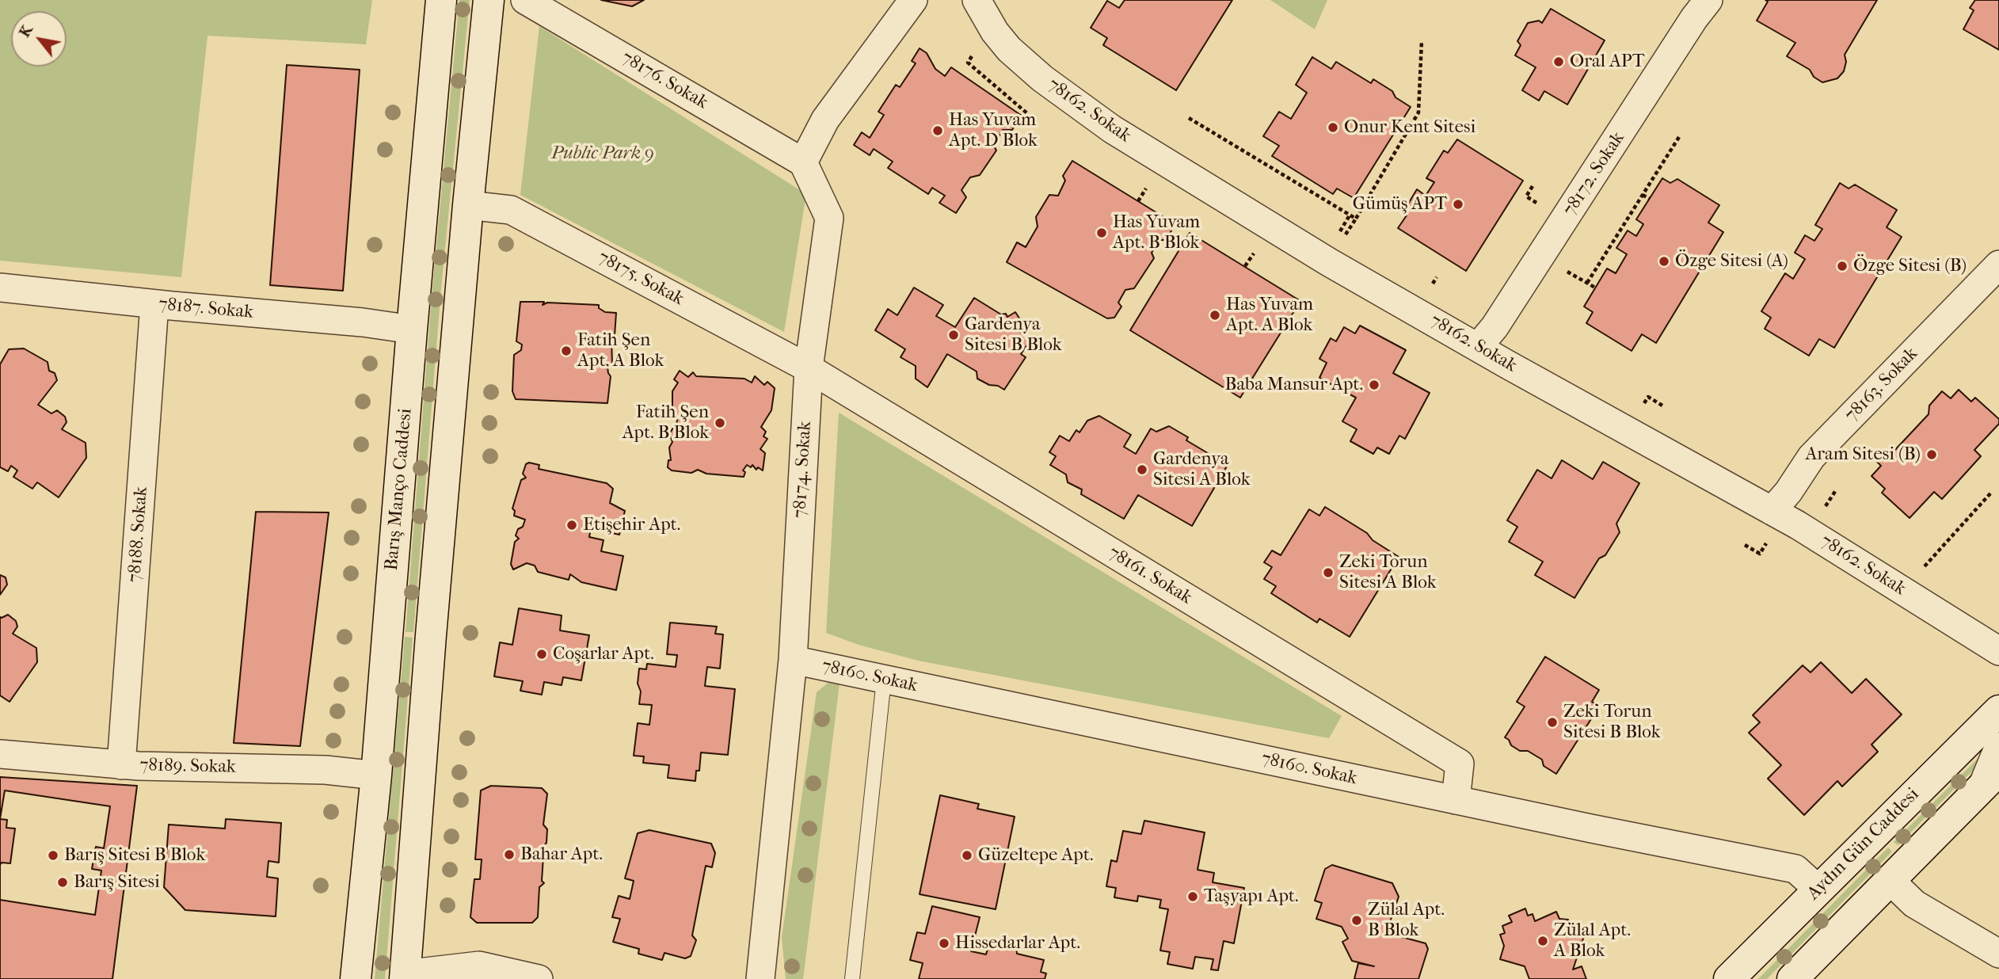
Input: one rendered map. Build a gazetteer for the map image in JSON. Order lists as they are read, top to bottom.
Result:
{
  "streets": {
    "main road": ["Barış Manço Caddesi", "Aydın Gün Caddesi"],
    "street": [
      "78176. Sokak",
      "78162. Sokak",
      "78172. Sokak",
      "78175. Sokak",
      "78187. Sokak",
      "78163. Sokak",
      "78174. Sokak",
      "78188. Sokak",
      "78161. Sokak",
      "78160. Sokak",
      "78189. Sokak"
    ]
  },
  "crossings": [
    ["78176. Sokak", "78174. Sokak"],
    ["78162. Sokak", "78172. Sokak"],
    ["78162. Sokak", "78163. Sokak"],
    ["78175. Sokak", "78174. Sokak"],
    ["78175. Sokak", "78161. Sokak"],
    ["78187. Sokak", "Barış Manço Caddesi"],
    ["78187. Sokak", "78188. Sokak"],
    ["78174. Sokak", "78161. Sokak"],
    ["78174. Sokak", "78160. Sokak"],
    ["Barış Manço Caddesi", "78189. Sokak"],
    ["78188. Sokak", "78189. Sokak"],
    ["78161. Sokak", "78160. Sokak"],
    ["78160. Sokak", "Aydın Gün Caddesi"]
  ],
  "parks": ["Public Park 9"],
  "places": [
    "Oral APT",
    "Onur Kent Sitesi",
    "Has Yuvam Apt. D Blok",
    "Gümüş APT",
    "Has Yuvam Apt. B Blok",
    "Özge Sitesi (A)",
    "Özge Sitesi (B)",
    "Has Yuvam Apt. A Blok",
    "Gardenya Sitesi B Blok",
    "Fatih Şen Apt. A Blok",
    "Baba Mansur Apt.",
    "Fatih Şen Apt. B Blok",
    "Aram Sitesi (B)",
    "Gardenya Sitesi A Blok",
    "Etişehir Apt.",
    "Zeki Torun Sitesi A Blok",
    "Coşarlar Apt.",
    "Zeki Torun Sitesi B Blok",
    "Bahar Apt.",
    "Barış Sitesi B Blok",
    "Güzeltepe Apt.",
    "Barış Sitesi",
    "Taşyapı Apt.",
    "Zülal Apt. B Blok",
    "Zülal Apt. A Blok",
    "Hissedarlar Apt."
  ],
  "north": "top left"
}
